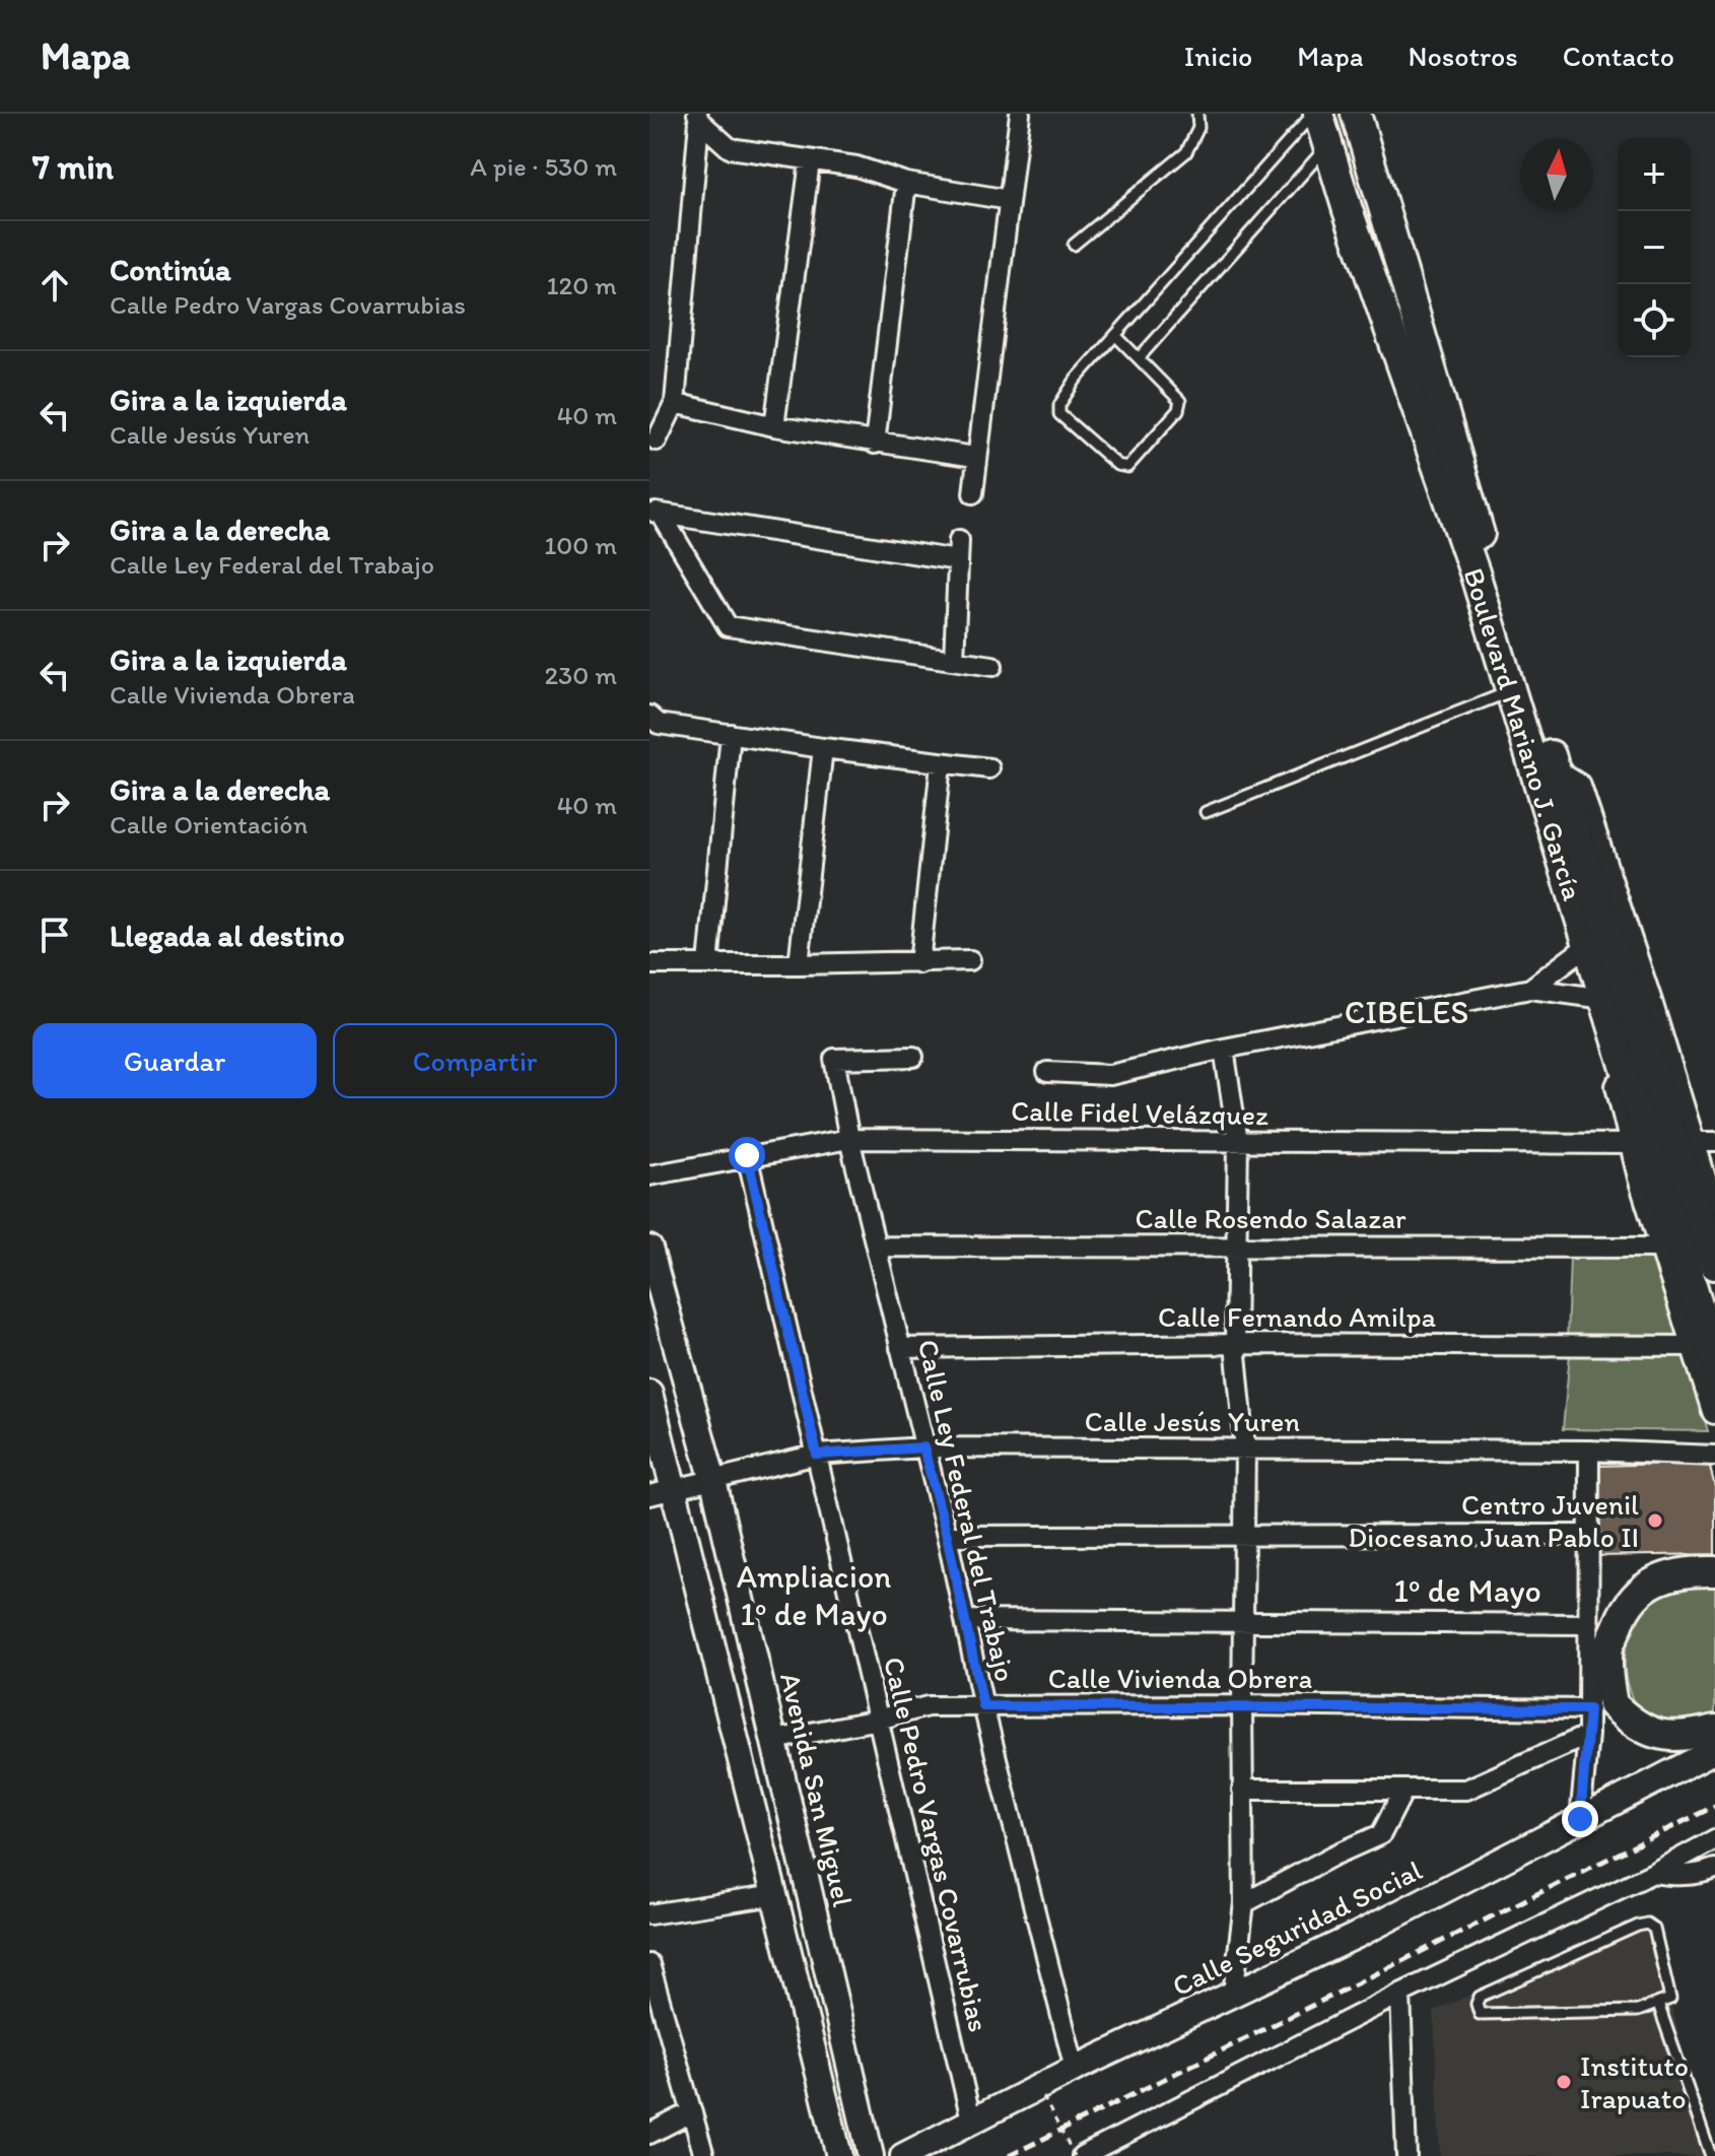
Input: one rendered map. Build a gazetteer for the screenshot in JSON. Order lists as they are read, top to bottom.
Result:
{
  "streets": {
    "main road": ["Boulevard Mariano J. García"],
    "street": [
      "Calle Fidel Velázquez",
      "Calle Rosendo Salazar",
      "Calle Fernando Amilpa",
      "Calle Jesús Yuren",
      "Calle Ley Federal del Trabajo",
      "Calle Vivienda Obrera",
      "Avenida San Miguel",
      "Calle Pedro Vargas Covarrubias",
      "Calle Seguridad Social"
    ]
  },
  "crossings": [
    ["Boulevard Mariano J. García", "Calle Rosendo Salazar"],
    ["Boulevard Mariano J. García", "Calle Fernando Amilpa"],
    ["Calle Fidel Velázquez", "Calle Ley Federal del Trabajo"],
    ["Calle Fidel Velázquez", "Calle Pedro Vargas Covarrubias"],
    ["Calle Rosendo Salazar", "Calle Ley Federal del Trabajo"],
    ["Calle Fernando Amilpa", "Calle Ley Federal del Trabajo"],
    ["Calle Jesús Yuren", "Calle Ley Federal del Trabajo"],
    ["Calle Jesús Yuren", "Avenida San Miguel"],
    ["Calle Jesús Yuren", "Calle Pedro Vargas Covarrubias"],
    ["Calle Ley Federal del Trabajo", "Calle Vivienda Obrera"],
    ["Calle Ley Federal del Trabajo", "Calle Seguridad Social"],
    ["Calle Vivienda Obrera", "Avenida San Miguel"],
    ["Calle Vivienda Obrera", "Calle Pedro Vargas Covarrubias"],
    ["Calle Pedro Vargas Covarrubias", "Calle Seguridad Social"]
  ],
  "districts": ["CIBELES", "Ampliacion 1º de Mayo", "1º de Mayo"],
  "places": ["Centro Juvenil Diocesano Juan Pablo II", "Instituto Irapuato"],
  "north": "top",
  "page": {
    "header": "Mapa",
    "nav": [
      "Inicio",
      "Mapa",
      "Nosotros",
      "Contacto"
    ],
    "heading": ["7 min", "A pie · 530 m"],
    "map_buttons": ["+", "−"],
    "list": [
      ["Continúa", "Calle Pedro Vargas Covarrubias", "120 m"],
      ["Gira a la izquierda", "Calle Jesús Yuren", "40 m"],
      ["Gira a la derecha", "Calle Ley Federal del Trabajo", "100 m"],
      ["Gira a la izquierda", "Calle Vivienda Obrera", "230 m"],
      ["Gira a la derecha", "Calle Orientación", "40 m"],
      "Llegada al destino"
    ],
    "buttons": ["Guardar", "Compartir"]
  }
}
